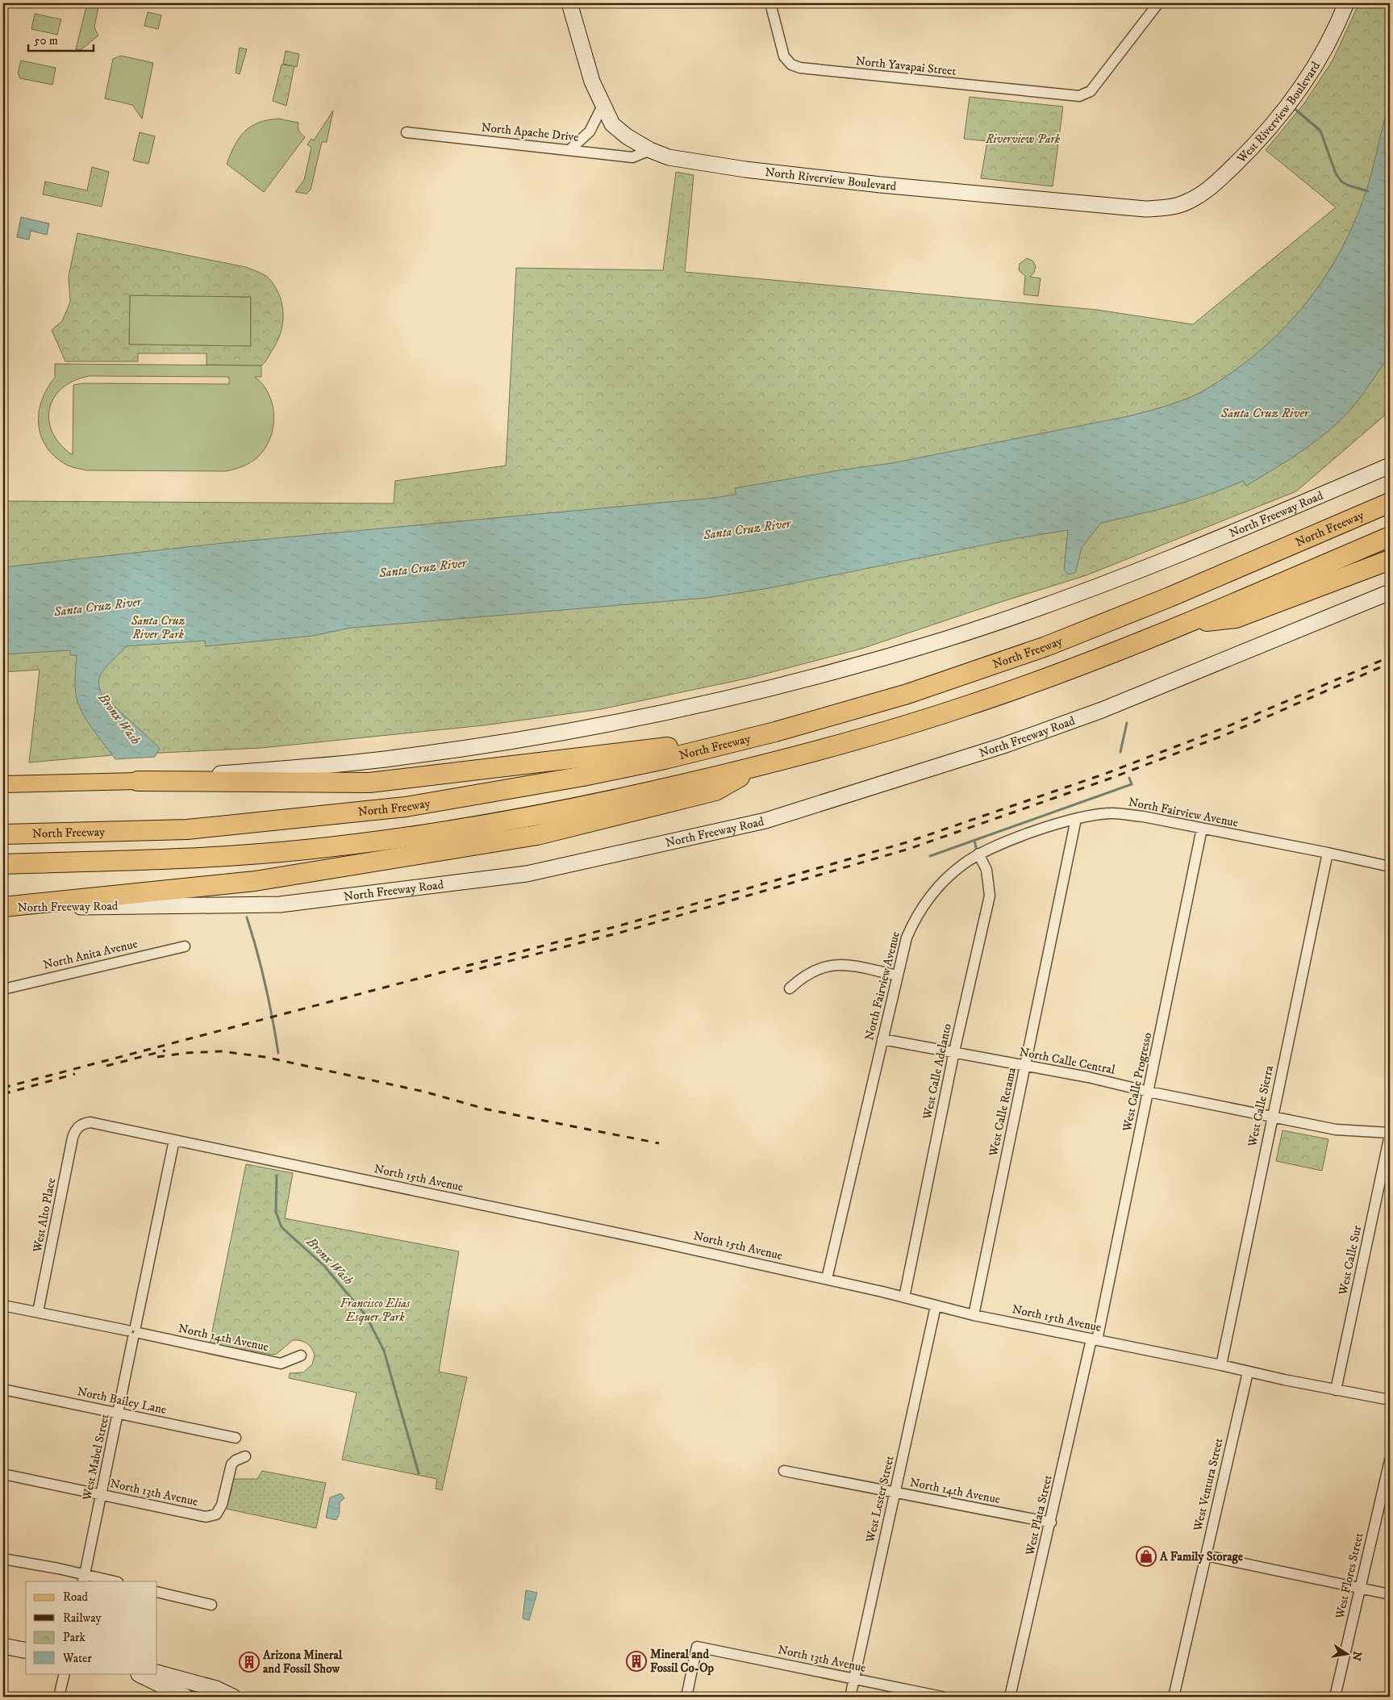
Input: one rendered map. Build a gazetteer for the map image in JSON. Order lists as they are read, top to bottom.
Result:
{
  "streets": {
    "highway": ["North Freeway"],
    "main road": ["West Riverview Boulevard", "North Riverview Boulevard", "North Freeway Road"],
    "street": [
      "North Yavapai Street",
      "North Apache Drive",
      "North Fairview Avenue",
      "North Anita Avenue",
      "North Calle Central",
      "West Calle Adelanto",
      "West Calle Progresso",
      "West Calle Sierra",
      "West Calle Retama",
      "North 15th Avenue",
      "West Alto Place",
      "West Calle Sur",
      "North 14th Avenue",
      "North Bailey Lane",
      "West Mabel Street",
      "West Ventura Street",
      "North 13th Avenue",
      "West Lester Street",
      "West Plata Street",
      "West Flores Street"
    ]
  },
  "crossings": [
    ["West Riverview Boulevard", "North Riverview Boulevard"],
    ["North Apache Drive", "North Riverview Boulevard"],
    ["North Fairview Avenue", "North Calle Central"],
    ["North Fairview Avenue", "West Calle Adelanto"],
    ["North Fairview Avenue", "West Calle Progresso"],
    ["North Fairview Avenue", "West Calle Sierra"],
    ["North Fairview Avenue", "West Calle Retama"],
    ["North Fairview Avenue", "North 15th Avenue"],
    ["North Calle Central", "West Calle Adelanto"],
    ["North Calle Central", "West Calle Progresso"],
    ["North Calle Central", "West Calle Sierra"],
    ["North Calle Central", "West Calle Retama"],
    ["North Calle Central", "West Calle Sur"],
    ["West Calle Adelanto", "North 15th Avenue"],
    ["West Calle Progresso", "North 15th Avenue"],
    ["West Calle Progresso", "West Plata Street"],
    ["West Calle Sierra", "North 15th Avenue"],
    ["West Calle Retama", "North 15th Avenue"],
    ["North 15th Avenue", "West Alto Place"],
    ["North 15th Avenue", "West Calle Sur"],
    ["North 15th Avenue", "West Mabel Street"],
    ["North 15th Avenue", "West Ventura Street"],
    ["North 15th Avenue", "West Lester Street"],
    ["North 15th Avenue", "West Plata Street"],
    ["West Alto Place", "North 14th Avenue"],
    ["North 14th Avenue", "West Mabel Street"],
    ["North 14th Avenue", "West Lester Street"],
    ["North 14th Avenue", "West Plata Street"],
    ["North Bailey Lane", "West Mabel Street"],
    ["West Mabel Street", "North 13th Avenue"],
    ["North 13th Avenue", "West Lester Street"]
  ],
  "water": ["Santa Cruz River", "Bronx Wash"],
  "parks": ["Riverview Park", "Santa Cruz River Park", "Francisco Elias Esquer Park"],
  "places": {
    "shop": ["A Family Storage"],
    "building": ["Mineral and Fossil Co-Op", "Arizona Mineral and Fossil Show"]
  },
  "legend": [
    "Road",
    "Railway",
    "Park",
    "Water"
  ],
  "scale_bar": "50 m",
  "north": "right"
}
